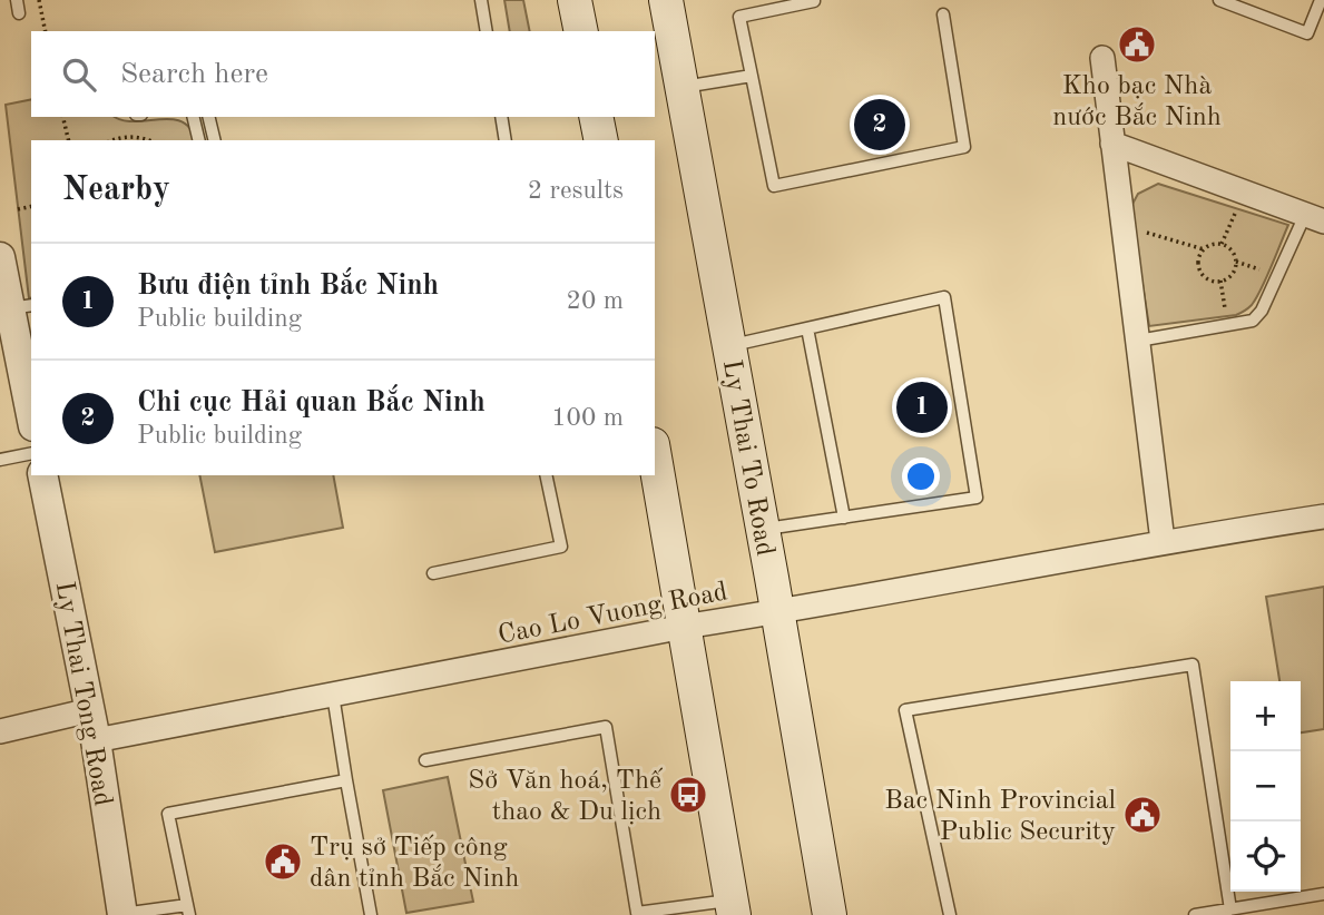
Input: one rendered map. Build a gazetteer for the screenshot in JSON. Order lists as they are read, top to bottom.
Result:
{
  "streets": {
    "main road": ["Ly Thai To Road"],
    "street": ["Cao Lo Vuong Road", "Ly Thai Tong Road"]
  },
  "crossings": [
    ["Ly Thai To Road", "Cao Lo Vuong Road"],
    ["Cao Lo Vuong Road", "Ly Thai Tong Road"]
  ],
  "places": {
    "public building": ["Kho bạc Nhà nước Bắc Ninh", "Bac Ninh Provincial Public Security", "Trụ sở Tiếp công dân tỉnh Bắc Ninh"],
    "bus stop": ["Sở Văn hoá, Thế thao & Du lịch"]
  },
  "page": {
    "search": "Search here",
    "pins": ["2", "1"],
    "heading": ["Nearby", "2 results"],
    "list": [
      {
        "mark": "1",
        "name": "Bưu điện tỉnh Bắc Ninh",
        "note": "Public building",
        "value": "20 m"
      },
      {
        "mark": "2",
        "name": "Chi cục Hải quan Bắc Ninh",
        "note": "Public building",
        "value": "100 m"
      }
    ],
    "map_buttons": ["+", "−"]
  }
}
